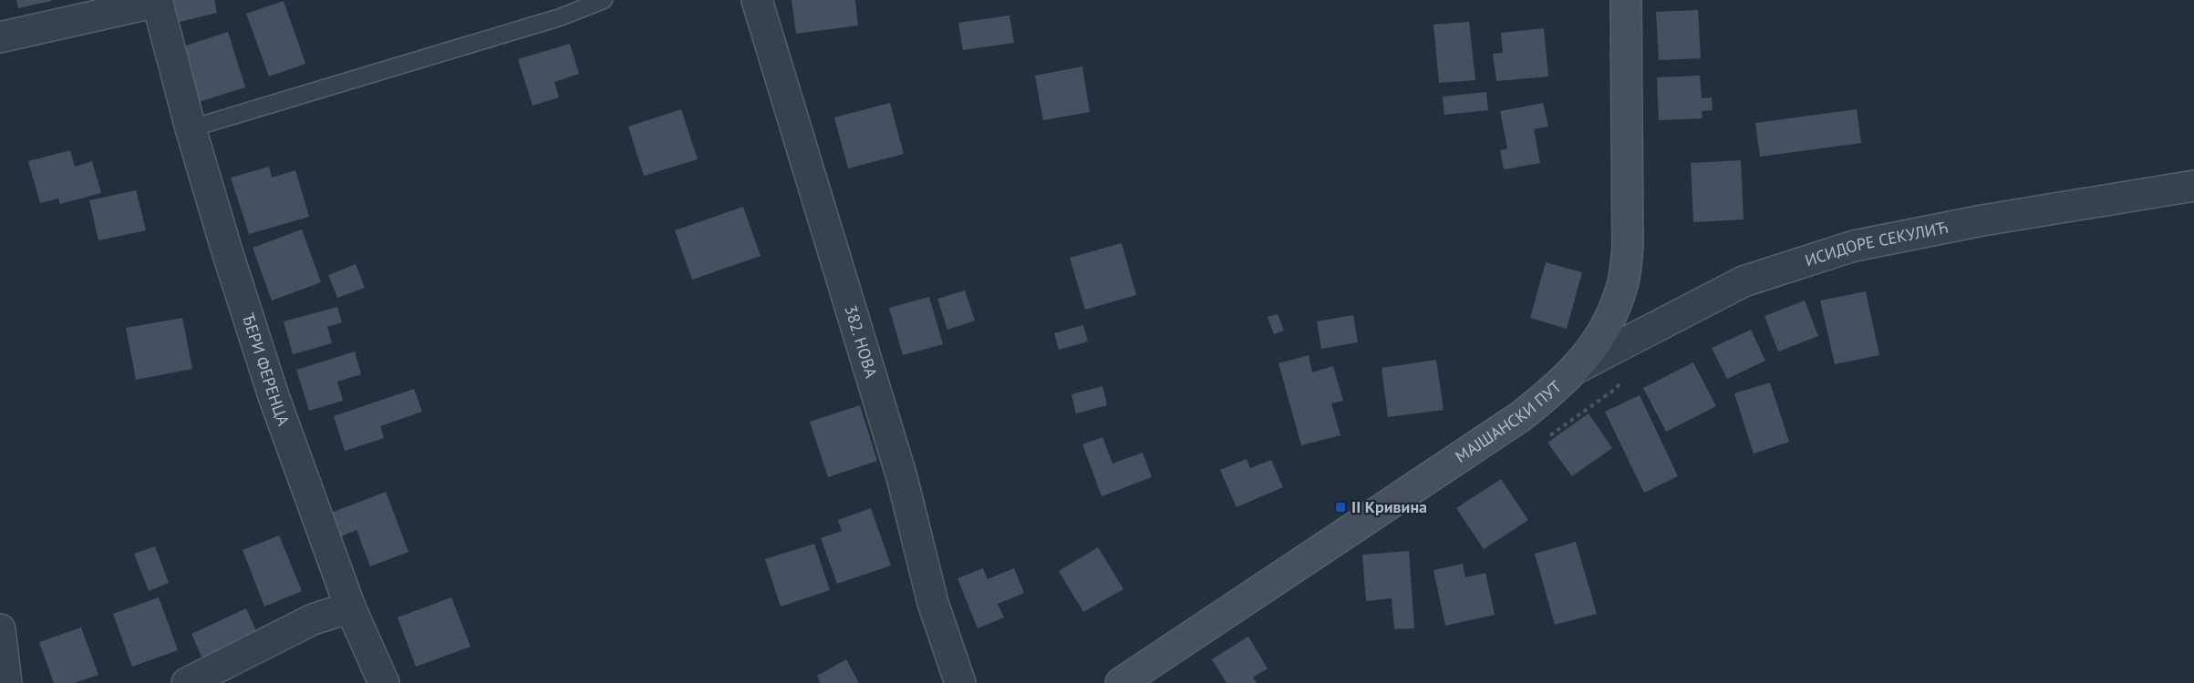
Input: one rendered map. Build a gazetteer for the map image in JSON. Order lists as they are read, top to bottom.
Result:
{
  "streets": {
    "street": [
      "ИСИДОРЕ СЕКУЛИЋ",
      "382. НОВА",
      "ЂЕРИ ФЕРЕНЦА",
      "МАЈШАНСКИ ПУТ"
    ]
  },
  "crossings": [
    ["ИСИДОРЕ СЕКУЛИЋ", "МАЈШАНСКИ ПУТ"]
  ],
  "places": {
    "transit": ["II Кривина"]
  }
}
